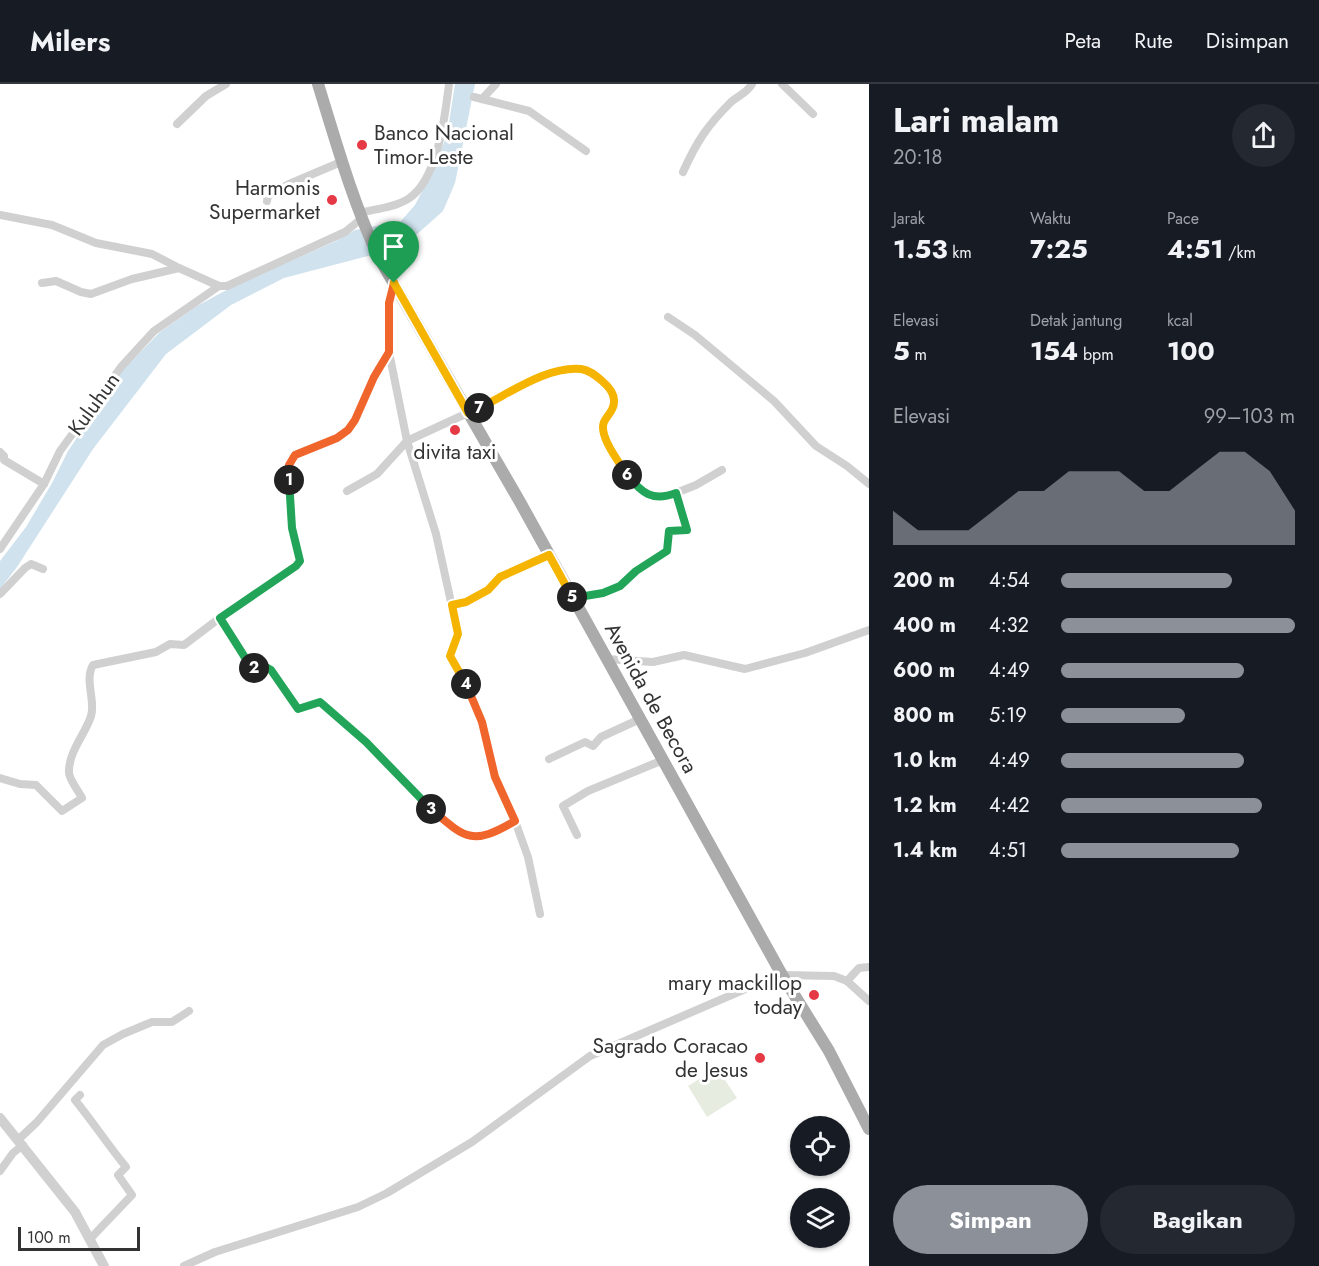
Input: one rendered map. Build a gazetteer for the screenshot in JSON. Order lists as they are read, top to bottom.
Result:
{
  "streets": {
    "main road": ["Avenida de Becora"],
    "street": ["Kuluhun"]
  },
  "crossings": [
    ["Kuluhun", "Avenida de Becora"]
  ],
  "places": [
    "Banco Nacional Timor-Leste",
    "Harmonis Supermarket",
    "divita taxi",
    "mary mackillop today",
    "Sagrado Coracao de Jesus"
  ],
  "scale_bar": "100 m",
  "page": {
    "header": "Milers",
    "nav": ["Peta", "Rute", "Disimpan"],
    "heading": ["Lari malam", "20:18"],
    "stats": [
      ["Jarak", "1.53 km"],
      ["Waktu", "7:25"],
      ["Pace", "4:51 /km"],
      ["Elevasi", "5 m"],
      ["Detak jantung", "154 bpm"],
      ["kcal", "100"]
    ],
    "chart": ["Elevasi", "99–103 m"],
    "pins": [
      "7",
      "6",
      "1",
      "5",
      "2",
      "4",
      "3"
    ],
    "list": [
      {
        "name": "200 m",
        "note": "4:54"
      },
      {
        "name": "400 m",
        "note": "4:32"
      },
      {
        "name": "600 m",
        "note": "4:49"
      },
      {
        "name": "800 m",
        "note": "5:19"
      },
      {
        "name": "1.0 km",
        "note": "4:49"
      },
      {
        "name": "1.2 km",
        "note": "4:42"
      },
      {
        "name": "1.4 km",
        "note": "4:51"
      }
    ],
    "buttons": ["Simpan", "Bagikan"],
    "scale": "100 m"
  }
}
